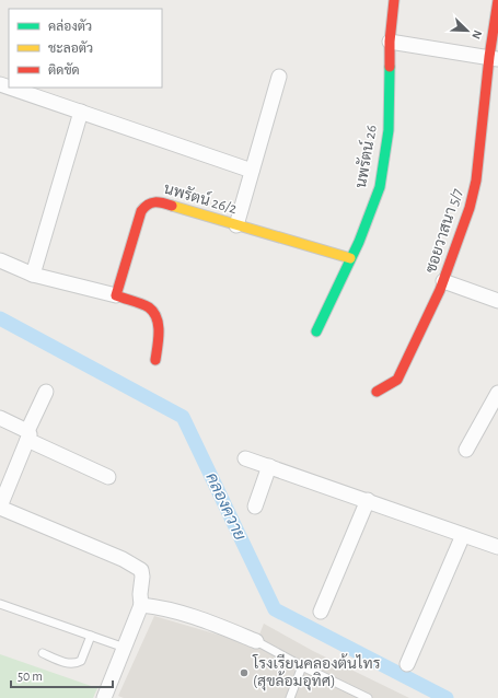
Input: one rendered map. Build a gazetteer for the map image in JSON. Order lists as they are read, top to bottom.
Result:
{
  "streets": {
    "street": ["นพรัตน์ 26", "นพรัตน์ 26/2", "ซอยวาสนา 5/7"]
  },
  "crossings": [
    ["นพรัตน์ 26", "นพรัตน์ 26/2"]
  ],
  "water": ["คลองควาย"],
  "places": ["โรงเรียนคลองต้นไทร (สุขล้อมอุทิศ)"],
  "legend": ["คล่องตัว", "ชะลอตัว", "ติดขัด"],
  "scale_bar": "50 m",
  "north": "bottom right"
}
